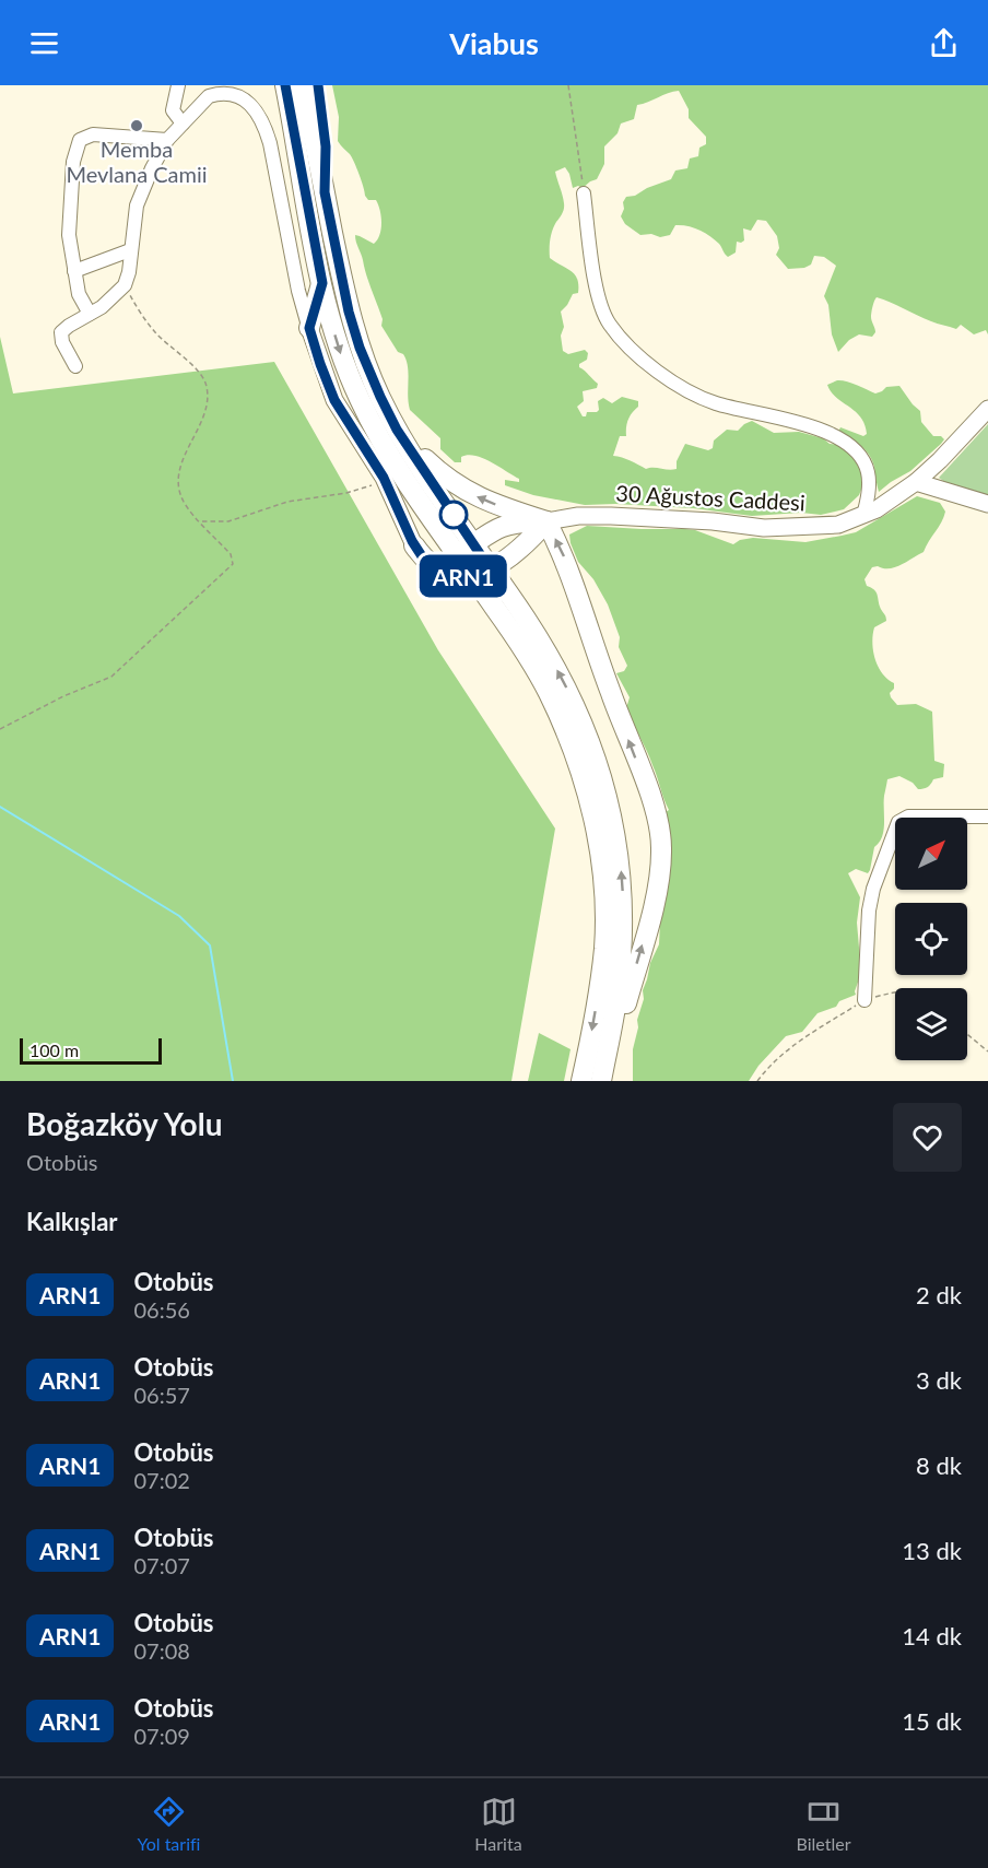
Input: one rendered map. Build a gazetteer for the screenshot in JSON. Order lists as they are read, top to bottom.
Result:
{
  "streets": {
    "main road": ["30 Ağustos Caddesi"]
  },
  "places": ["Memba Mevlana Camii"],
  "lines": ["bus line ARN1"],
  "scale_bar": "100 m",
  "north": "top right",
  "page": {
    "header": "Viabus",
    "on_map": "ARN1",
    "scale": "100 m",
    "heading": [
      ["Boğazköy Yolu", "Otobüs"],
      "Kalkışlar"
    ],
    "list": [
      {
        "mark": "ARN1",
        "name": "Otobüs",
        "note": "06:56",
        "value": "2 dk"
      },
      {
        "mark": "ARN1",
        "name": "Otobüs",
        "note": "06:57",
        "value": "3 dk"
      },
      {
        "mark": "ARN1",
        "name": "Otobüs",
        "note": "07:02",
        "value": "8 dk"
      },
      {
        "mark": "ARN1",
        "name": "Otobüs",
        "note": "07:07",
        "value": "13 dk"
      },
      {
        "mark": "ARN1",
        "name": "Otobüs",
        "note": "07:08",
        "value": "14 dk"
      },
      {
        "mark": "ARN1",
        "name": "Otobüs",
        "note": "07:09",
        "value": "15 dk"
      }
    ],
    "tabs": ["Yol tarifi", "Harita", "Biletler"]
  }
}
